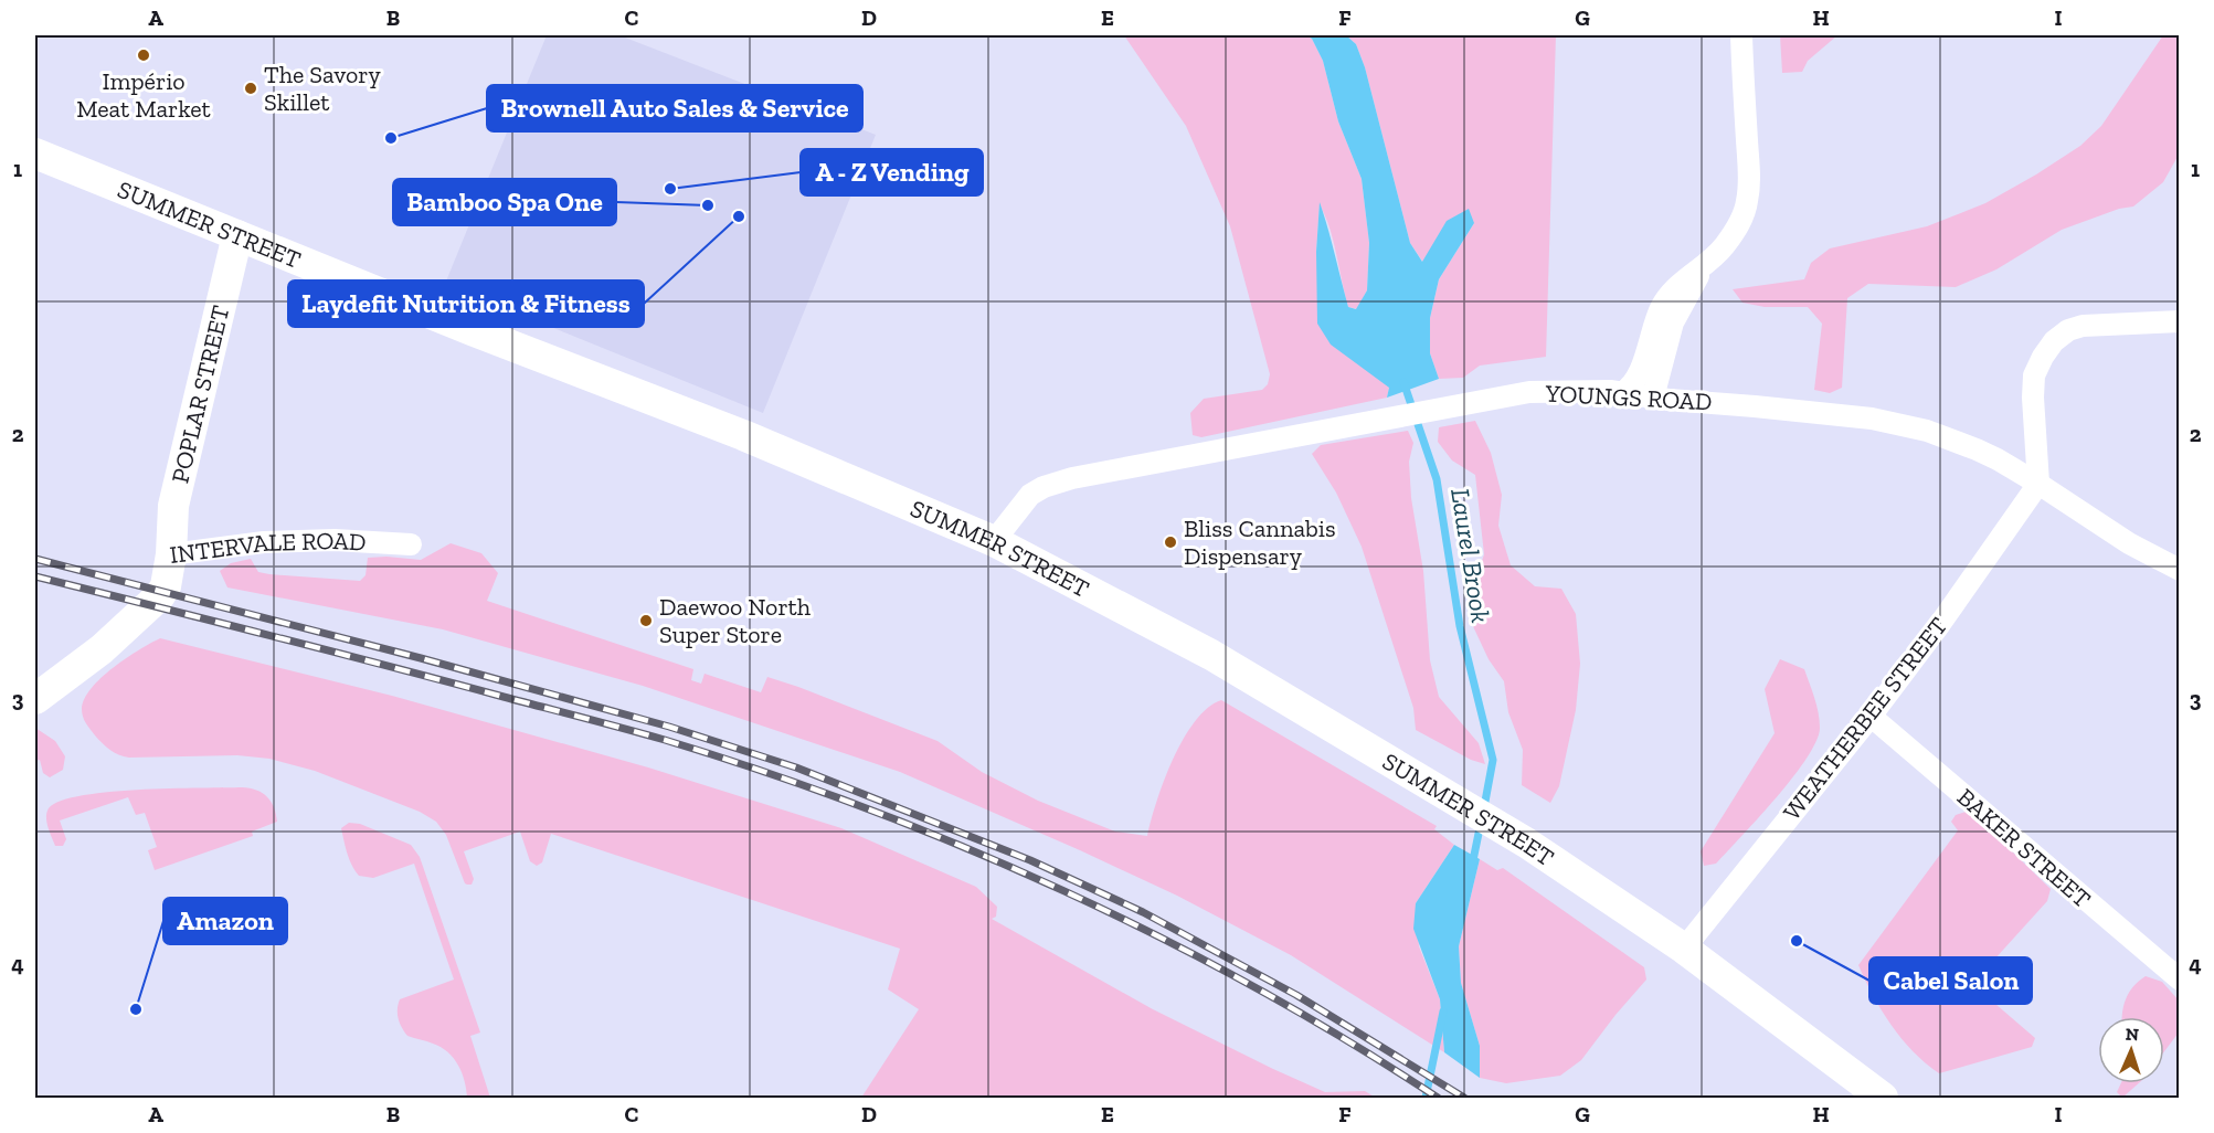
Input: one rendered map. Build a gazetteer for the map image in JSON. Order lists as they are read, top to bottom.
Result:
{
  "streets": {
    "main road": ["SUMMER STREET", "POPLAR STREET", "INTERVALE ROAD"],
    "street": ["YOUNGS ROAD", "WEATHERBEE STREET", "BAKER STREET"]
  },
  "crossings": [
    ["SUMMER STREET", "POPLAR STREET"],
    ["SUMMER STREET", "YOUNGS ROAD"],
    ["SUMMER STREET", "WEATHERBEE STREET"],
    ["POPLAR STREET", "INTERVALE ROAD"],
    ["YOUNGS ROAD", "WEATHERBEE STREET"],
    ["WEATHERBEE STREET", "BAKER STREET"]
  ],
  "water": ["Laurel Brook"],
  "places": [
    "Império Meat Market",
    "The Savory Skillet",
    "Brownell Auto Sales & Service",
    "A - Z Vending",
    "Bamboo Spa One",
    "Laydefit Nutrition & Fitness",
    "Bliss Cannabis Dispensary",
    "Daewoo North Super Store",
    "Cabel Salon",
    "Amazon"
  ],
  "north": "top",
  "grid": {
    "columns": [
      "A",
      "B",
      "C",
      "D",
      "E",
      "F",
      "G",
      "H",
      "I"
    ],
    "rows": [
      "1",
      "2",
      "3",
      "4"
    ]
  }
}
